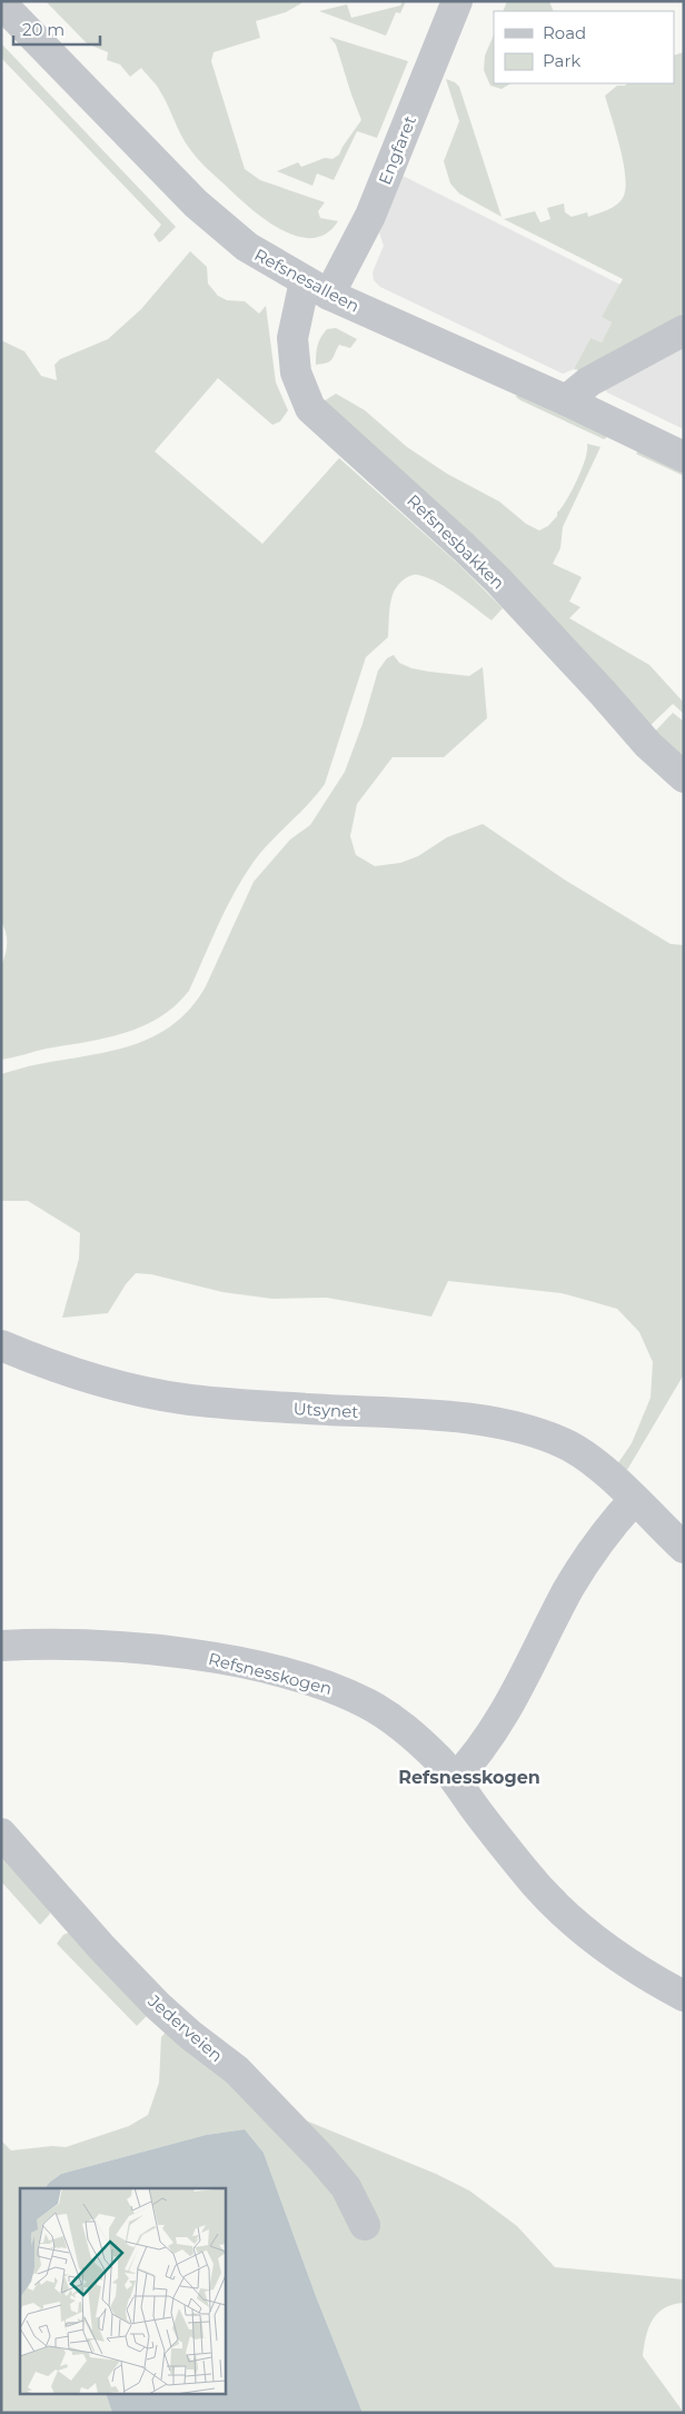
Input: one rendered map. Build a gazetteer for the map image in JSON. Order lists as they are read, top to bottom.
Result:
{
  "streets": {
    "street": [
      "Engfaret",
      "Refsnesalleen",
      "Refsnesbakken",
      "Utsynet",
      "Refsnesskogen",
      "Jederveien"
    ]
  },
  "crossings": [
    ["Engfaret", "Refsnesalleen"],
    ["Engfaret", "Refsnesbakken"],
    ["Refsnesalleen", "Refsnesbakken"]
  ],
  "districts": ["Refsnesskogen"],
  "legend": ["Road", "Park"],
  "scale_bar": "20 m"
}
